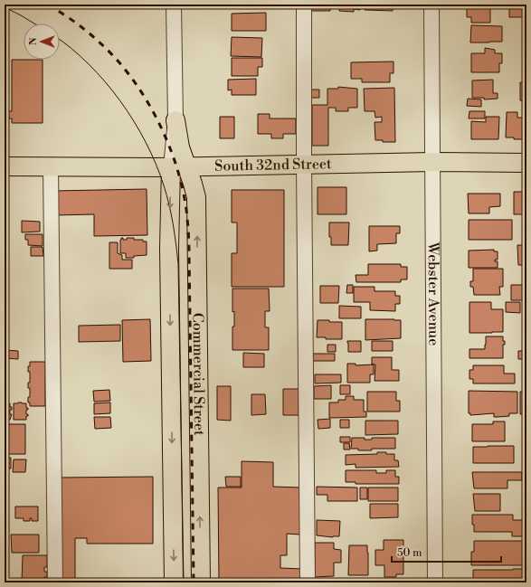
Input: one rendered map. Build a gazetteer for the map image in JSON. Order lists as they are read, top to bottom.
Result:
{
  "streets": {
    "main road": ["South 32nd Street", "Commercial Street"],
    "street": ["Webster Avenue"]
  },
  "crossings": [
    ["South 32nd Street", "Webster Avenue"],
    ["South 32nd Street", "Commercial Street"]
  ],
  "scale_bar": "50 m",
  "north": "left"
}
